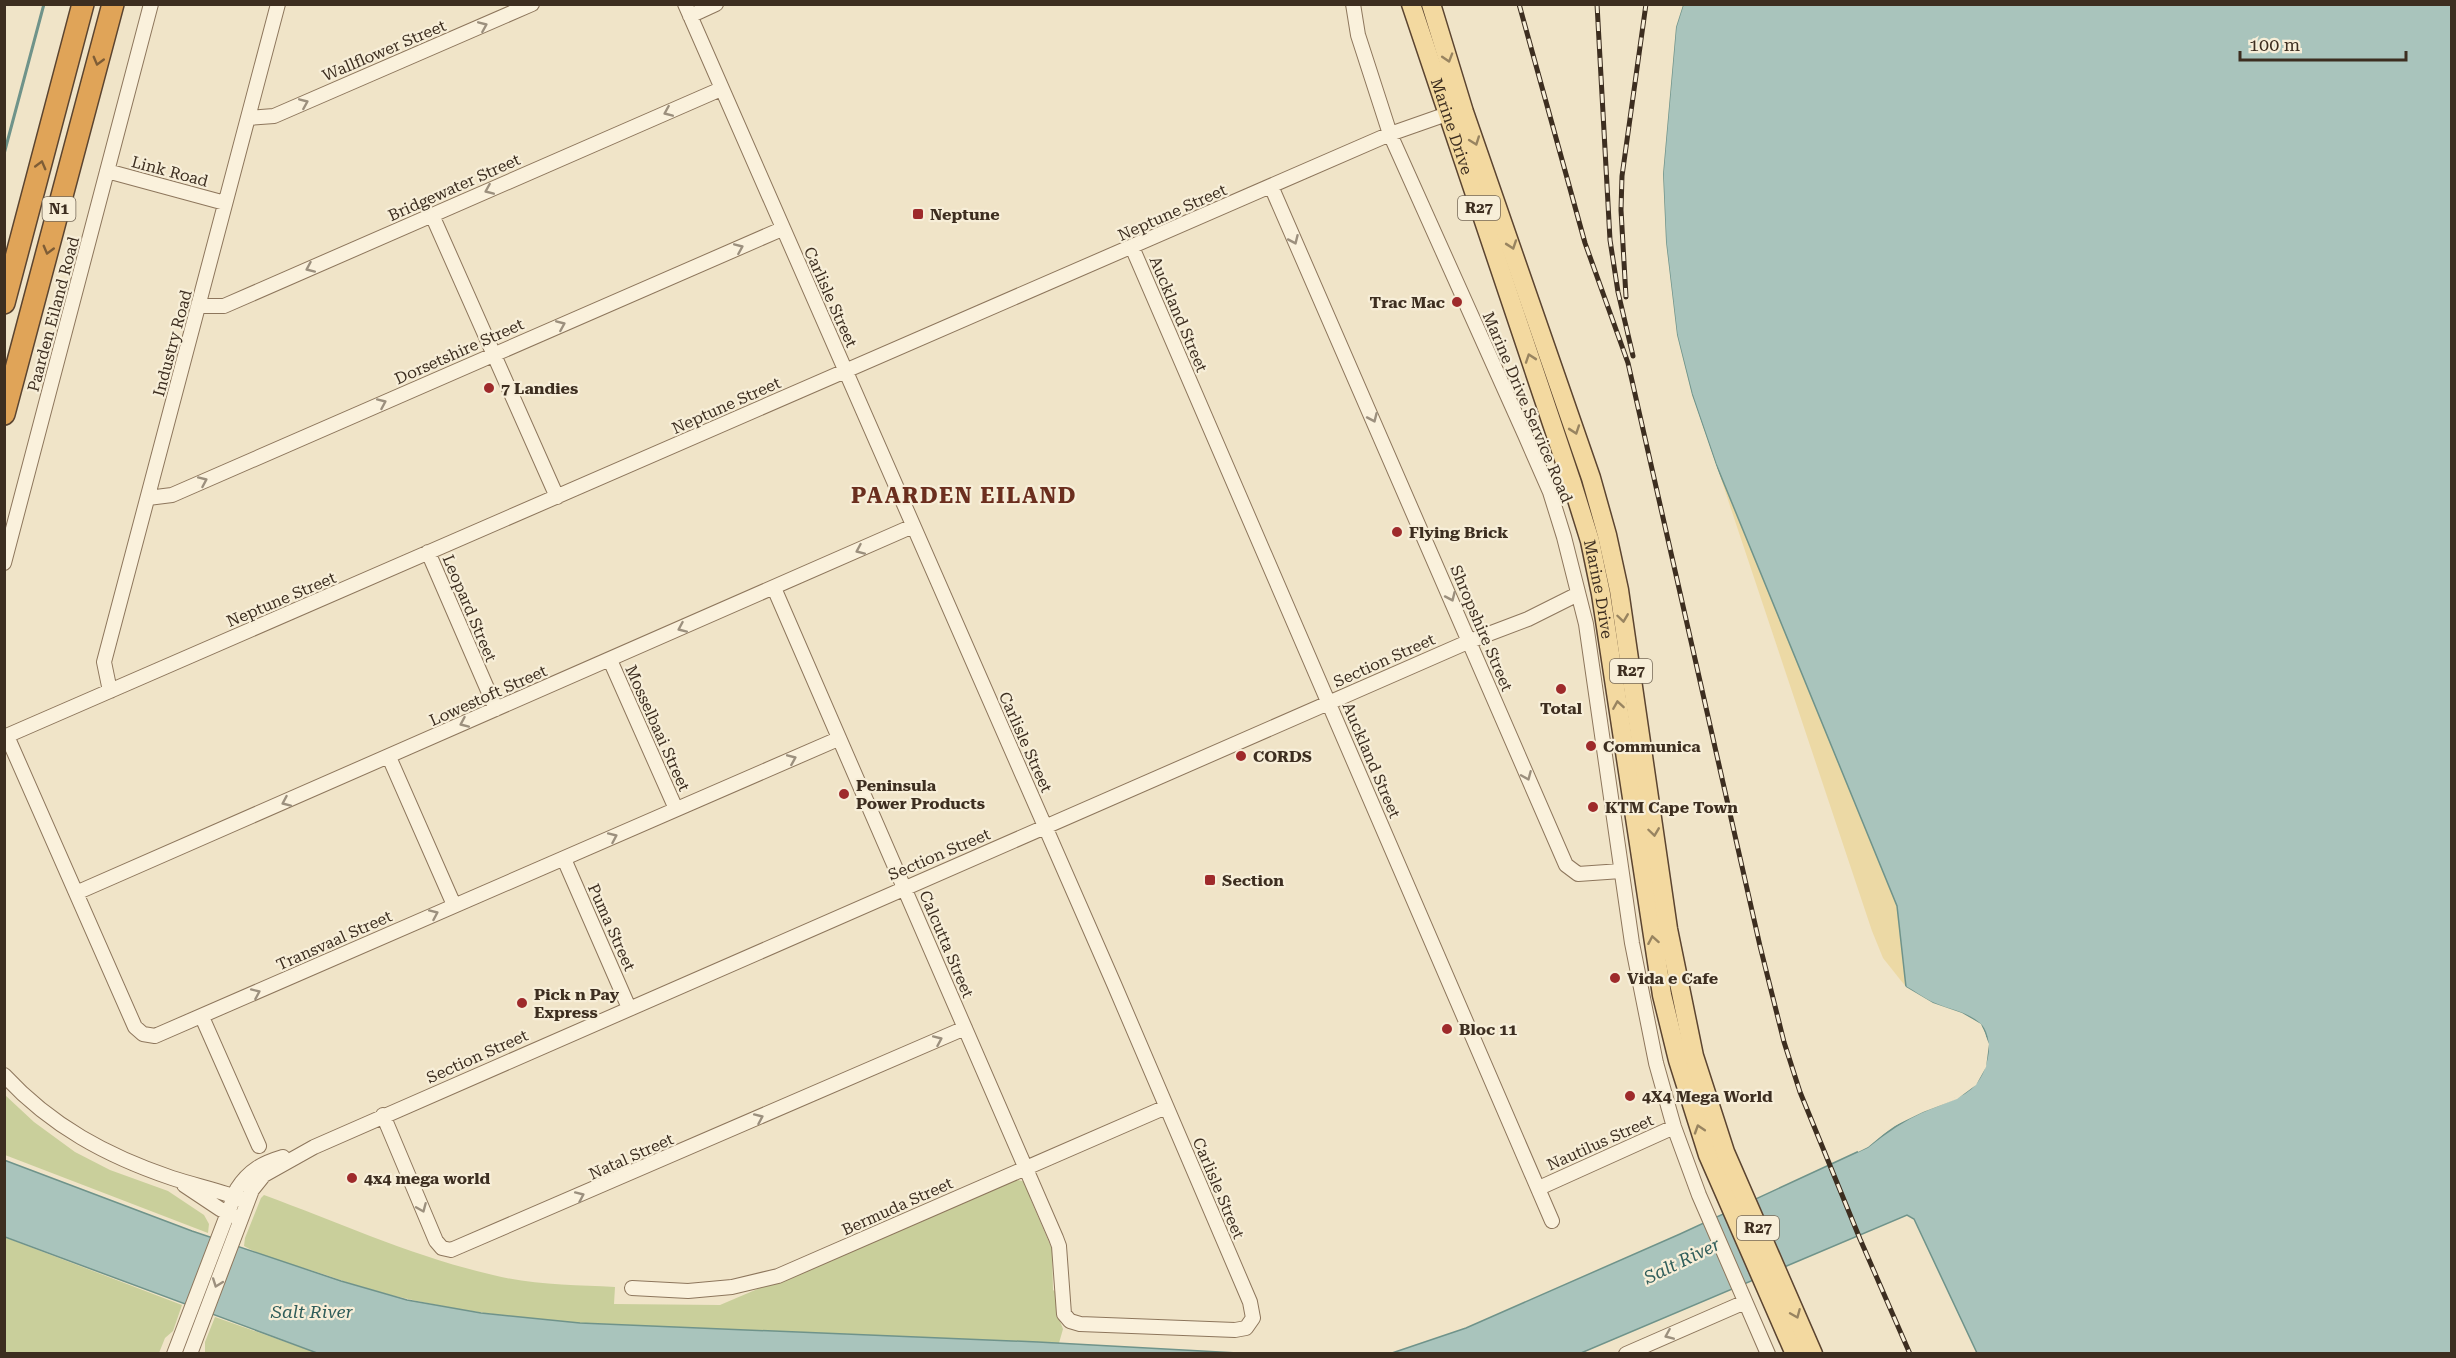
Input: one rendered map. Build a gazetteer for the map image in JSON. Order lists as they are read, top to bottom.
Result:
{
  "streets": {
    "highway": ["N1"],
    "main road": ["Marine Drive", "R27"],
    "street": [
      "Wallflower Street",
      "Link Road",
      "Bridgewater Street",
      "Neptune Street",
      "Carlisle Street",
      "Paarden Eiland Road",
      "Auckland Street",
      "Industry Road",
      "Dorsetshire Street",
      "Marine Drive Service Road",
      "Leopard Street",
      "Shropshire Street",
      "Section Street",
      "Lowestoft Street",
      "Mosselbaai Street",
      "Puma Street",
      "Transvaal Street",
      "Calcutta Street",
      "Nautilus Street",
      "Natal Street",
      "Bermuda Street"
    ]
  },
  "crossings": [
    ["Wallflower Street", "Industry Road"],
    ["Marine Drive", "Neptune Street"],
    ["Link Road", "Paarden Eiland Road"],
    ["Link Road", "Industry Road"],
    ["Bridgewater Street", "Carlisle Street"],
    ["Bridgewater Street", "Industry Road"],
    ["Neptune Street", "Carlisle Street"],
    ["Neptune Street", "Auckland Street"],
    ["Neptune Street", "Industry Road"],
    ["Neptune Street", "Marine Drive Service Road"],
    ["Neptune Street", "Leopard Street"],
    ["Neptune Street", "Shropshire Street"],
    ["Neptune Street", "Transvaal Street"],
    ["Carlisle Street", "Dorsetshire Street"],
    ["Carlisle Street", "Section Street"],
    ["Carlisle Street", "Lowestoft Street"],
    ["Carlisle Street", "Calcutta Street"],
    ["Carlisle Street", "Bermuda Street"],
    ["Auckland Street", "Section Street"],
    ["Auckland Street", "Nautilus Street"],
    ["Industry Road", "Dorsetshire Street"],
    ["Marine Drive Service Road", "Shropshire Street"],
    ["Marine Drive Service Road", "Section Street"],
    ["Marine Drive Service Road", "Nautilus Street"],
    ["Leopard Street", "Lowestoft Street"],
    ["Shropshire Street", "Section Street"],
    ["Section Street", "Puma Street"],
    ["Section Street", "Calcutta Street"],
    ["Section Street", "Natal Street"],
    ["Lowestoft Street", "Mosselbaai Street"],
    ["Lowestoft Street", "Transvaal Street"],
    ["Lowestoft Street", "Calcutta Street"],
    ["Mosselbaai Street", "Transvaal Street"],
    ["Puma Street", "Transvaal Street"],
    ["Transvaal Street", "Calcutta Street"],
    ["Calcutta Street", "Natal Street"],
    ["Calcutta Street", "Bermuda Street"]
  ],
  "one_way": [
    "Wallflower Street",
    "Bridgewater Street",
    "Dorsetshire Street",
    "Shropshire Street",
    "Lowestoft Street",
    "Transvaal Street",
    "Natal Street"
  ],
  "districts": ["PAARDEN EILAND"],
  "water": ["Salt River"],
  "places": {
    "transit": ["Neptune", "Section"],
    "other": [
      "Trac Mac",
      "7 Landies",
      "Flying Brick",
      "Total",
      "Communica",
      "CORDS",
      "Peninsula Power Products",
      "KTM Cape Town",
      "Vida e Cafe",
      "Pick n Pay Express",
      "Bloc 11",
      "4X4 Mega World",
      "4x4 mega world"
    ]
  },
  "scale_bar": "100 m"
}
